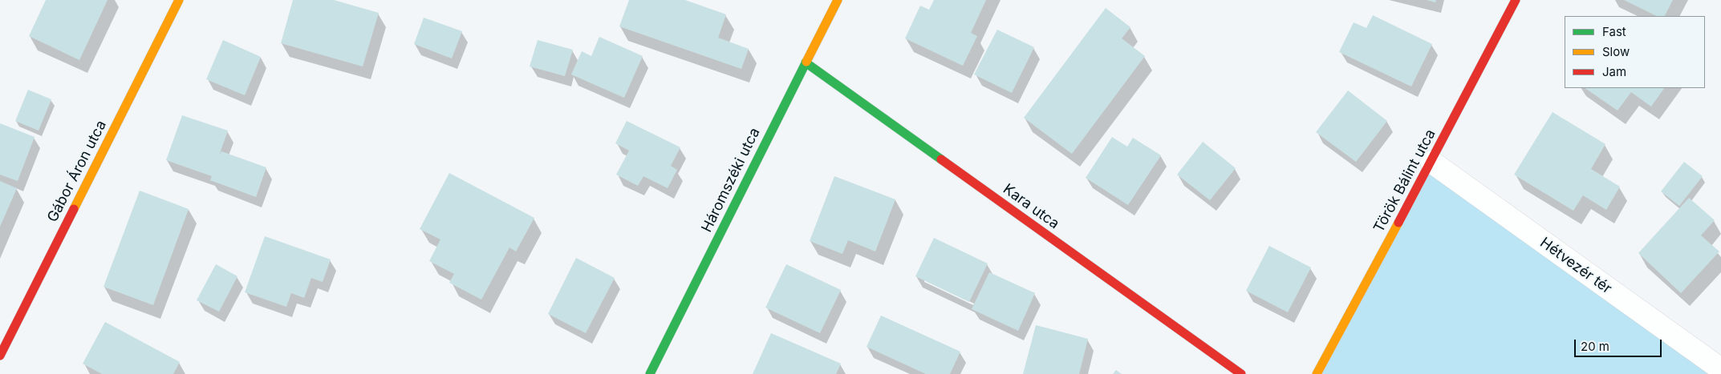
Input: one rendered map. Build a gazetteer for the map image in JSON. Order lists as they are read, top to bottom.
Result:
{
  "streets": {
    "street": [
      "Gábor Áron utca",
      "Háromszéki utca",
      "Török Bálint utca",
      "Kara utca",
      "Hétvezér tér"
    ]
  },
  "crossings": [
    ["Háromszéki utca", "Kara utca"],
    ["Török Bálint utca", "Hétvezér tér"]
  ],
  "legend": ["Fast", "Slow", "Jam"],
  "scale_bar": "20 m"
}
